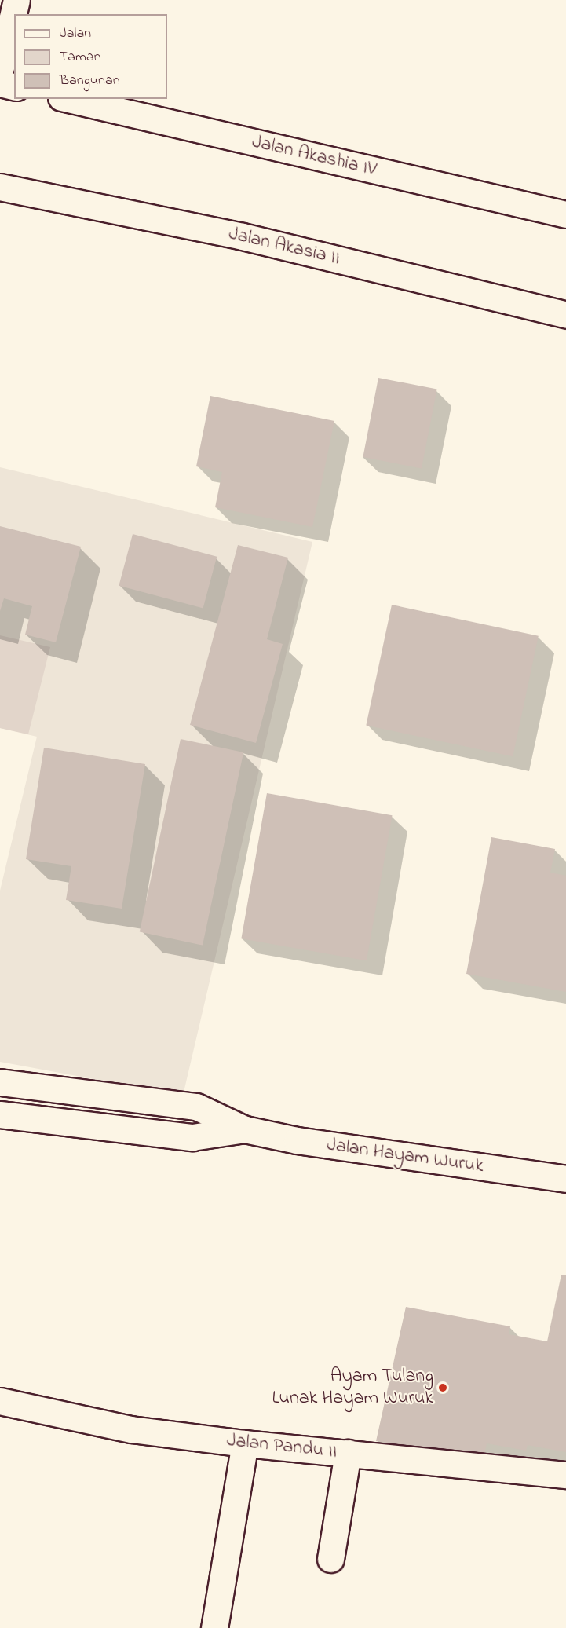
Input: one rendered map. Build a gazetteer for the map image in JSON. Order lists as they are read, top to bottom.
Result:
{
  "streets": {
    "street": [
      "Jalan Akashia IV",
      "Jalan Akasia II",
      "Jalan Hayam Wuruk",
      "Jalan Pandu II"
    ]
  },
  "places": ["Ayam Tulang Lunak Hayam Wuruk"],
  "legend": ["Jalan", "Taman", "Bangunan"]
}
